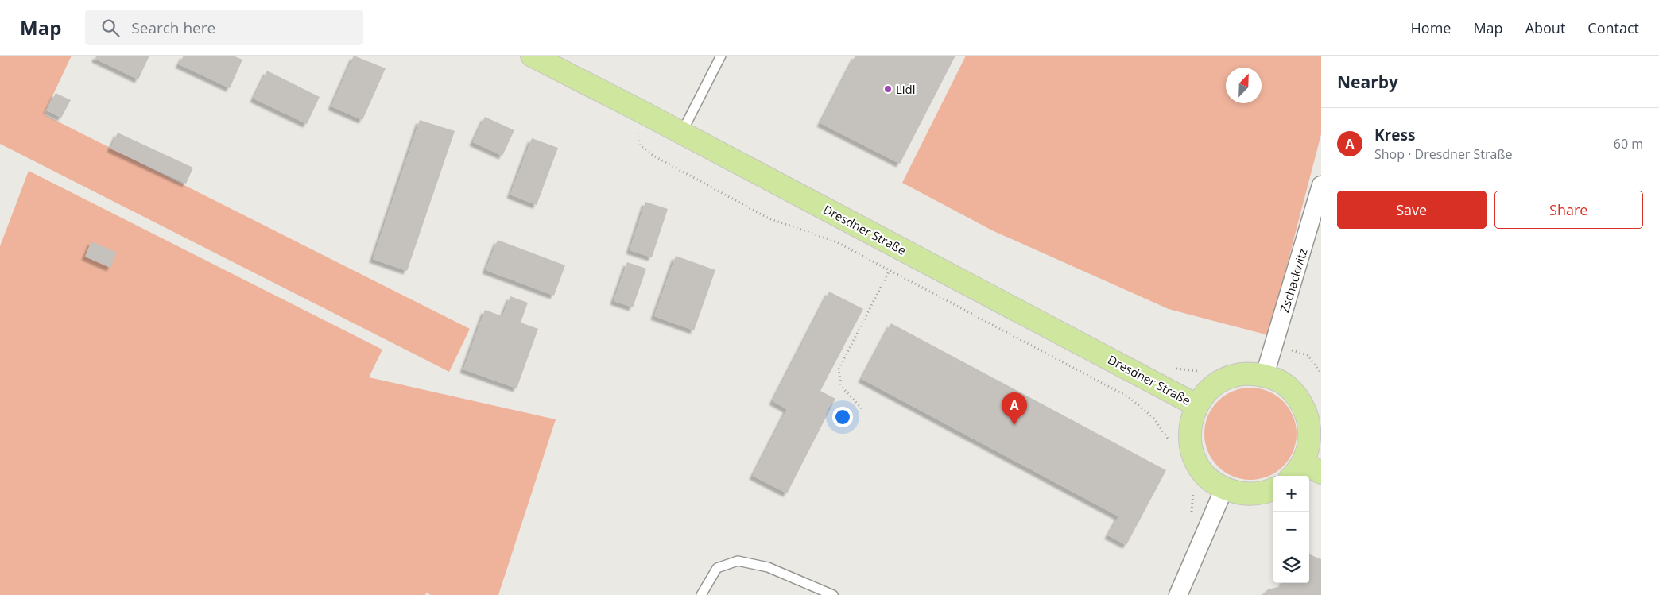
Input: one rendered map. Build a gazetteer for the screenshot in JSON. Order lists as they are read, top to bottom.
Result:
{
  "streets": {
    "main road": ["Dresdner Straße"],
    "street": ["Zschackwitz"]
  },
  "crossings": [
    ["Dresdner Straße", "Zschackwitz"]
  ],
  "places": ["Lidl"],
  "north": "top right",
  "page": {
    "header": "Map",
    "search": "Search here",
    "nav": [
      "Home",
      "Map",
      "About",
      "Contact"
    ],
    "heading": "Nearby",
    "list": [
      {
        "mark": "A",
        "name": "Kress",
        "note": "Shop · Dresdner Straße",
        "value": "60 m"
      }
    ],
    "buttons": ["Save", "Share"],
    "pins": "A",
    "map_buttons": ["+", "−"]
  }
}
